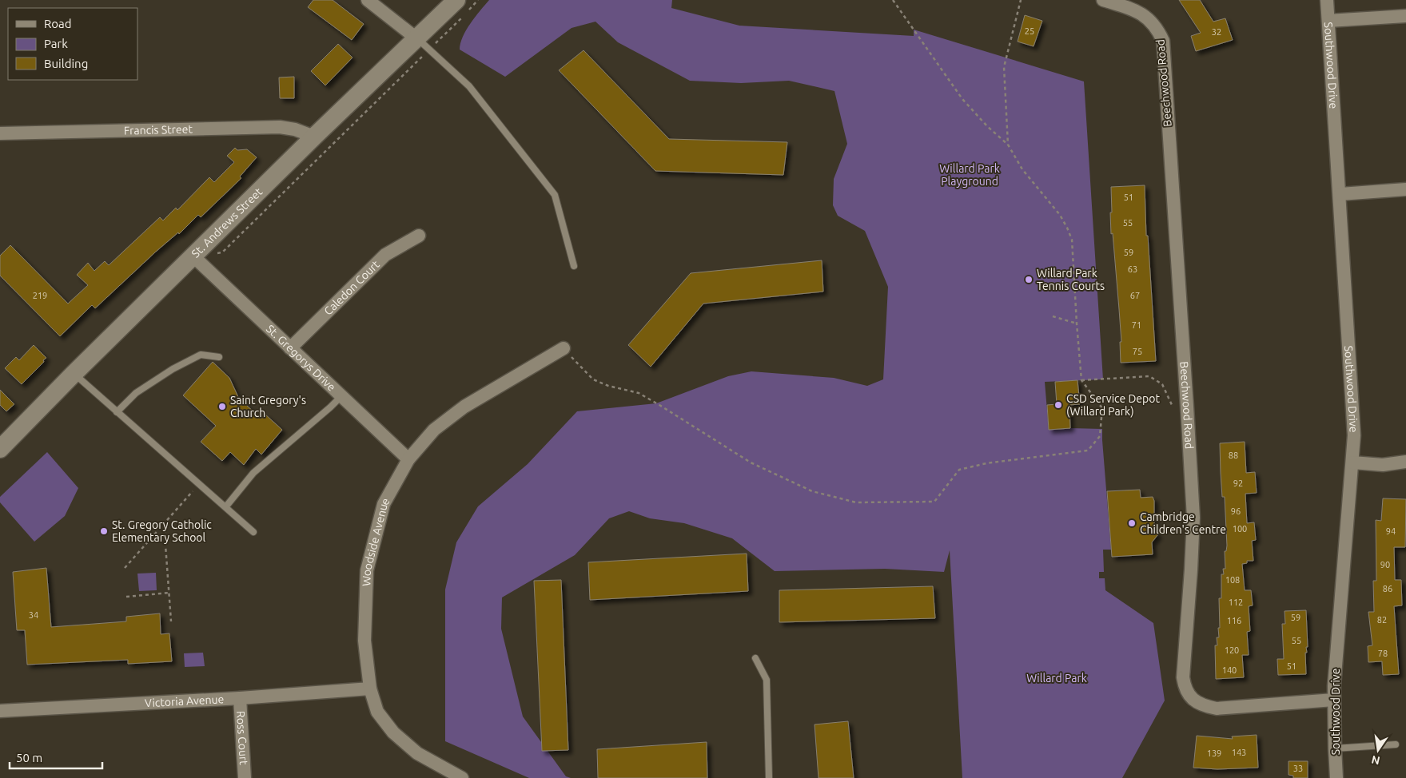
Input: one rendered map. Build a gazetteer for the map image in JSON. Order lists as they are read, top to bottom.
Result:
{
  "streets": {
    "main road": ["St. Andrews Street"],
    "street": [
      "Southwood Drive",
      "Beechwood Road",
      "Francis Street",
      "Caledon Court",
      "St. Gregorys Drive",
      "Woodside Avenue",
      "Victoria Avenue",
      "Ross Court"
    ]
  },
  "crossings": [
    ["Southwood Drive", "Beechwood Road"],
    ["Francis Street", "St. Andrews Street"],
    ["St. Andrews Street", "St. Gregorys Drive"],
    ["Caledon Court", "St. Gregorys Drive"],
    ["St. Gregorys Drive", "Woodside Avenue"],
    ["Woodside Avenue", "Victoria Avenue"],
    ["Victoria Avenue", "Ross Court"]
  ],
  "parks": ["Willard Park Playground", "Willard Park"],
  "places": [
    "Willard Park Tennis Courts",
    "CSD Service Depot (Willard Park)",
    "Saint Gregory's Church",
    "Cambridge Children's Centre",
    "St. Gregory Catholic Elementary School"
  ],
  "house_numbers": [
    "25",
    "32",
    "51",
    "55",
    "59",
    "63",
    "219",
    "67",
    "71",
    "75",
    "88",
    "92",
    "96",
    "100",
    "94",
    "90",
    "108",
    "86",
    "112",
    "34",
    "59",
    "82",
    "116",
    "55",
    "120",
    "78",
    "51",
    "140",
    "143",
    "139",
    "33"
  ],
  "legend": ["Road", "Park", "Building"],
  "scale_bar": "50 m",
  "north": "bottom"
}
